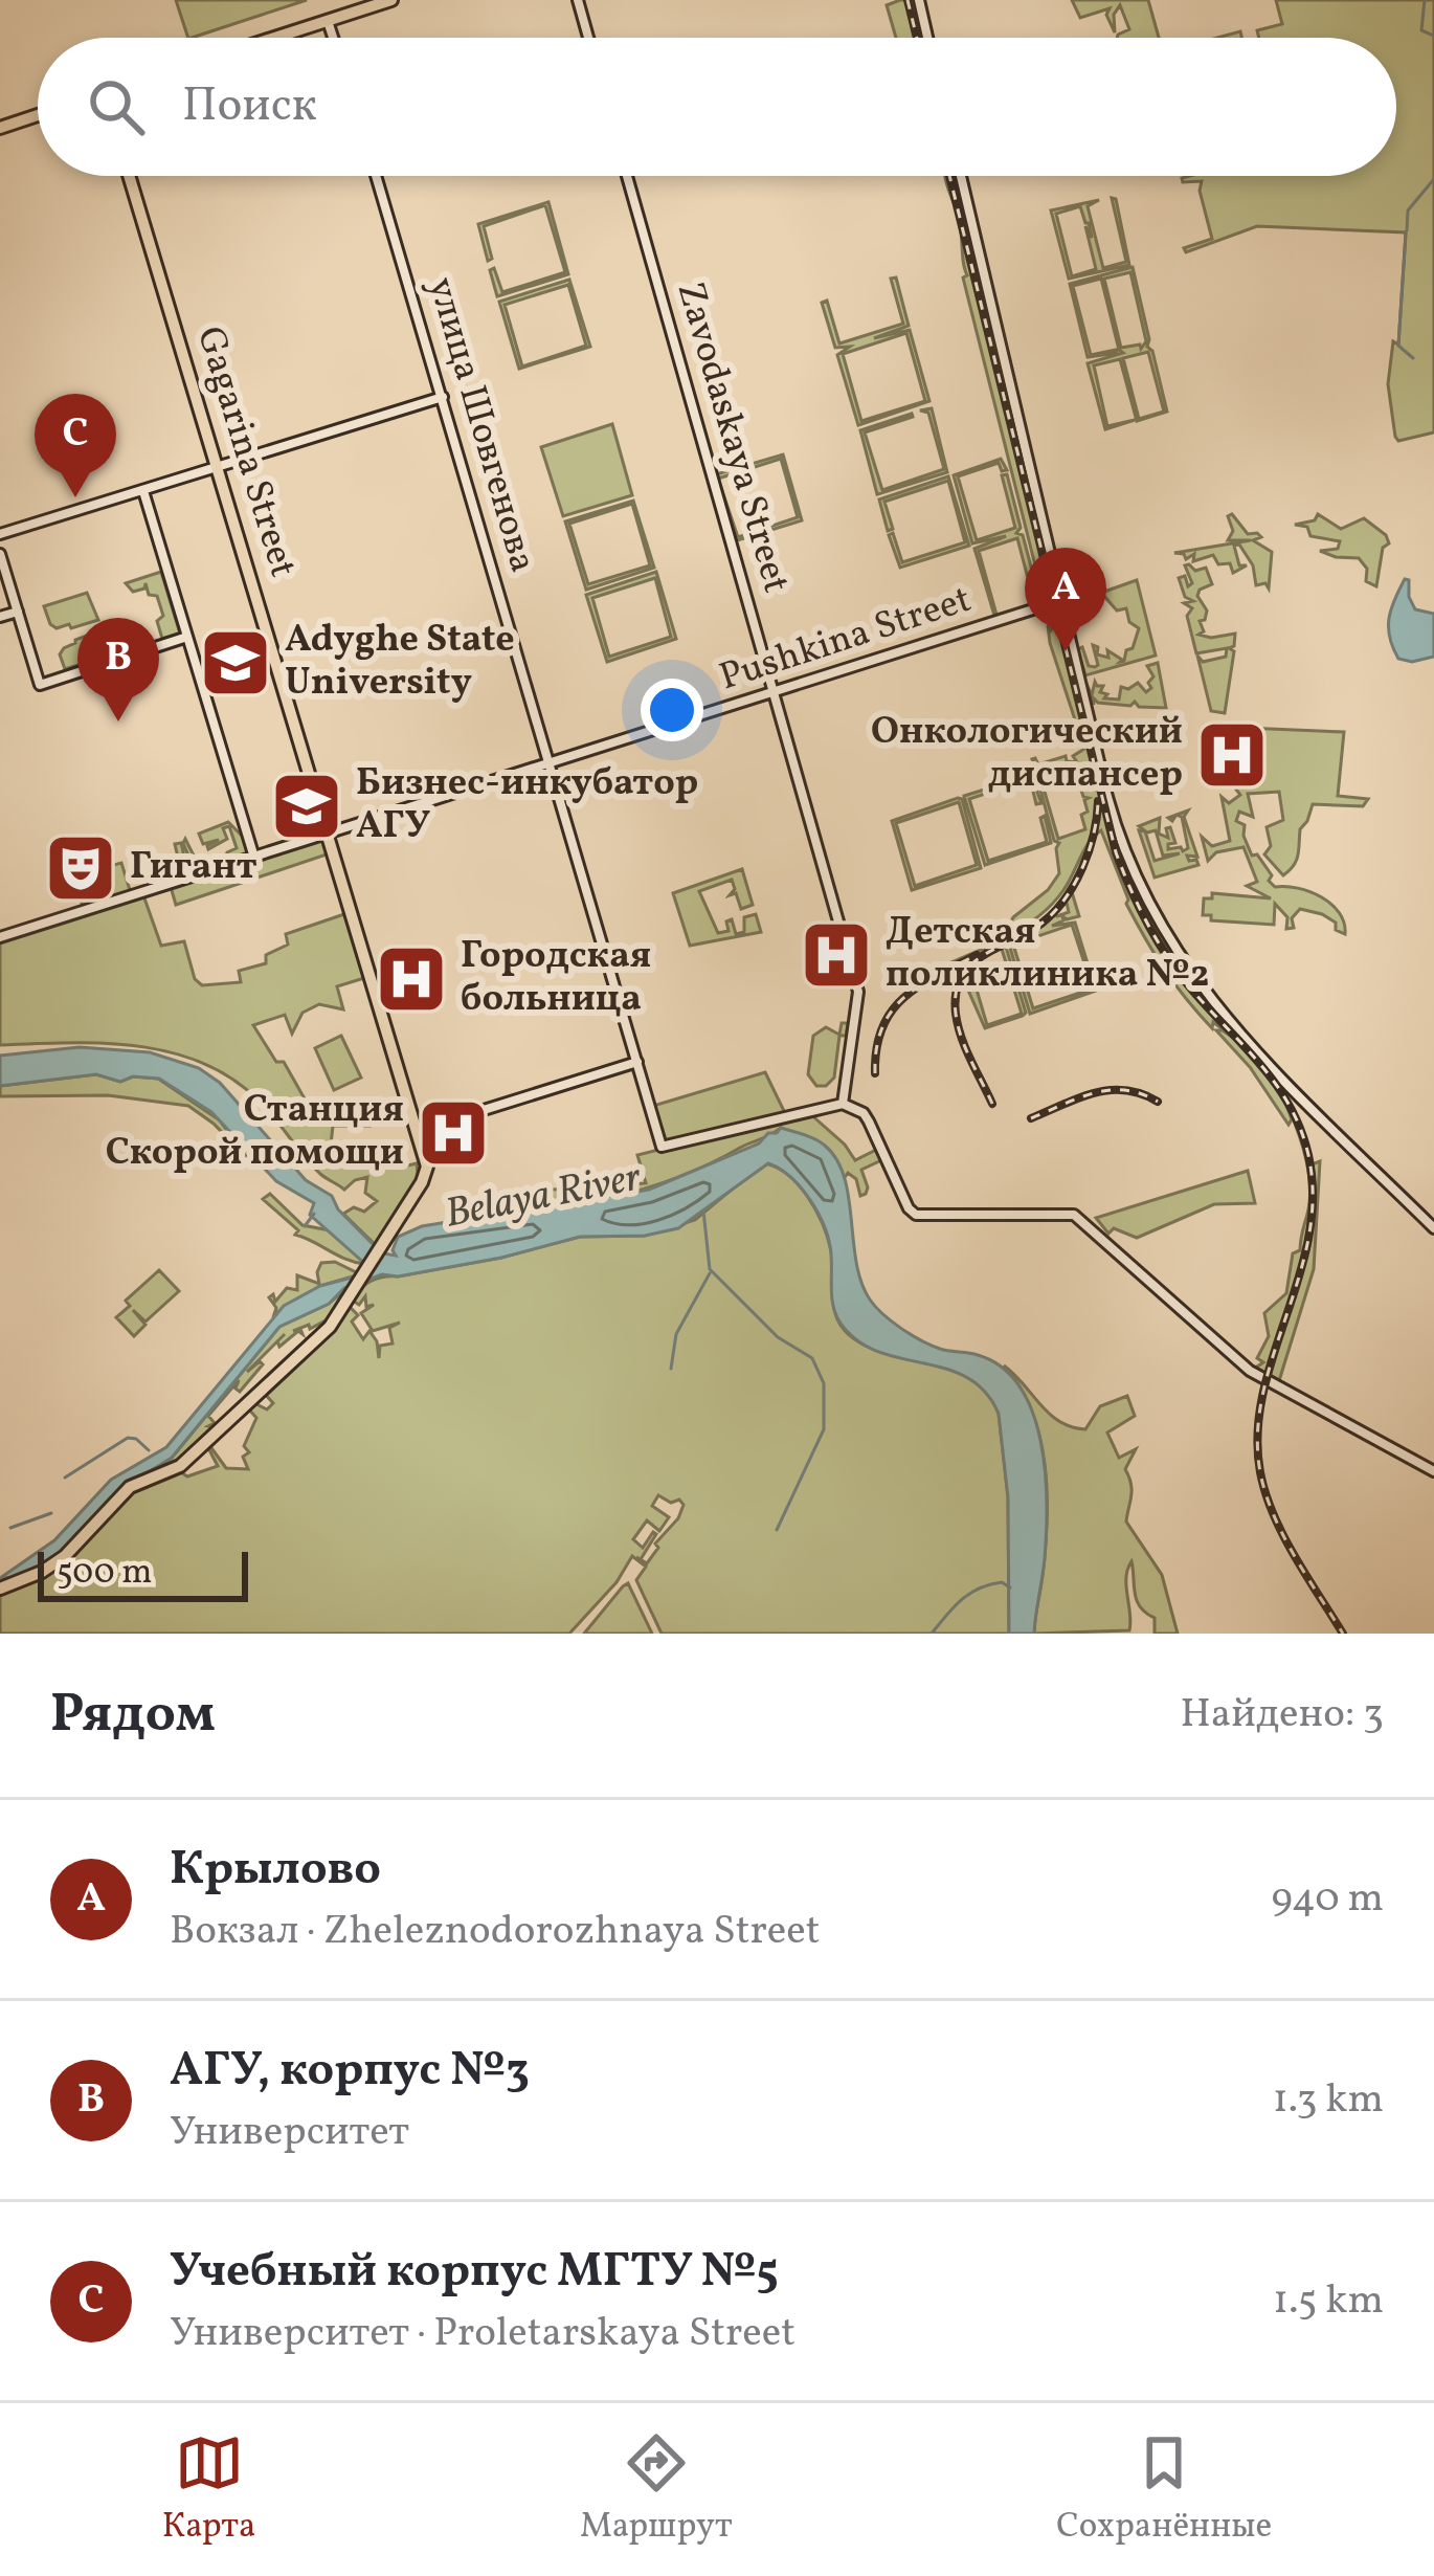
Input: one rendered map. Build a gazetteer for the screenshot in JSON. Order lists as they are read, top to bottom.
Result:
{
  "streets": {
    "main road": [
      "улица Шовгенова",
      "Zavodaskaya Street",
      "Gagarina Street",
      "Pushkina Street"
    ]
  },
  "crossings": [
    ["улица Шовгенова", "Zavodaskaya Street"],
    ["улица Шовгенова", "Pushkina Street"],
    ["Zavodaskaya Street", "Pushkina Street"],
    ["Gagarina Street", "Pushkina Street"]
  ],
  "water": ["Belaya River"],
  "places": {
    "school or university": ["Adyghe State University", "Бизнес-инкубатор АГУ"],
    "hospital": [
      "Онкологический диспансер",
      "Детская поликлиника №2",
      "Городская больница",
      "Станция Скорой помощи"
    ],
    "theatre": ["Гигант"]
  },
  "scale_bar": "500 m",
  "page": {
    "search": "Поиск",
    "pins": ["C", "A", "B"],
    "scale": "500 m",
    "heading": ["Рядом", "Найдено: 3"],
    "list": [
      {
        "mark": "A",
        "name": "Крылово",
        "note": "Вокзал · Zheleznodorozhnaya Street",
        "value": "940 m"
      },
      {
        "mark": "B",
        "name": "АГУ, корпус №3",
        "note": "Университет",
        "value": "1.3 km"
      },
      {
        "mark": "C",
        "name": "Учебный корпус МГТУ №5",
        "note": "Университет · Proletarskaya Street",
        "value": "1.5 km"
      }
    ],
    "nav": ["Карта", "Маршрут", "Сохранённые"]
  }
}
